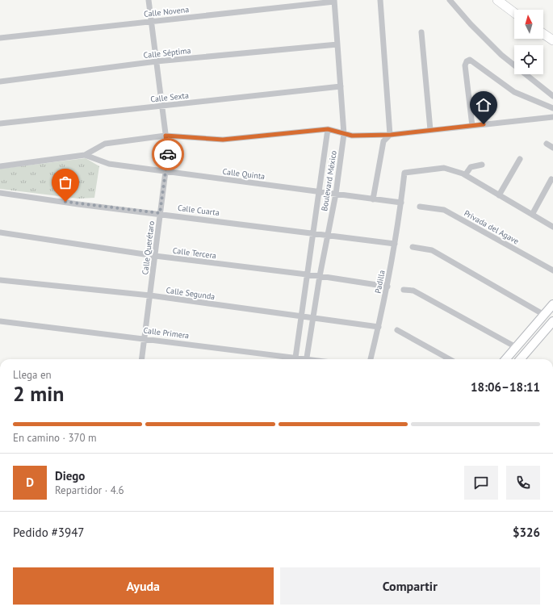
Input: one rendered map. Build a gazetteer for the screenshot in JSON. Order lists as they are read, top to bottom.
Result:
{
  "streets": {
    "street": [
      "Calle Novena",
      "Calle Séptima",
      "Calle Sexta",
      "Calle Quinta",
      "Boulevard México",
      "Calle Cuarta",
      "Privada del Agave",
      "Calle Querétaro",
      "Calle Tercera",
      "Padilla",
      "Calle Segunda",
      "Calle Primera"
    ]
  },
  "crossings": [
    ["Calle Novena", "Boulevard México"],
    ["Calle Novena", "Calle Querétaro"],
    ["Calle Séptima", "Boulevard México"],
    ["Calle Séptima", "Calle Querétaro"],
    ["Calle Sexta", "Boulevard México"],
    ["Calle Sexta", "Calle Querétaro"],
    ["Calle Quinta", "Boulevard México"],
    ["Calle Quinta", "Calle Querétaro"],
    ["Calle Quinta", "Padilla"],
    ["Boulevard México", "Calle Cuarta"],
    ["Boulevard México", "Calle Tercera"],
    ["Boulevard México", "Calle Segunda"],
    ["Calle Cuarta", "Calle Querétaro"],
    ["Calle Cuarta", "Padilla"],
    ["Calle Querétaro", "Calle Tercera"],
    ["Calle Querétaro", "Calle Segunda"],
    ["Calle Querétaro", "Calle Primera"],
    ["Calle Tercera", "Padilla"],
    ["Padilla", "Calle Segunda"]
  ],
  "north": "top",
  "page": {
    "heading": ["2 min", "Llega en", "18:06–18:11"],
    "panel": [
      "Diego",
      "Repartidor · 4.6",
      "Pedido #3947",
      "$326"
    ],
    "bar": "En camino · 370 m",
    "round": "D",
    "buttons": ["Ayuda", "Compartir"]
  }
}
